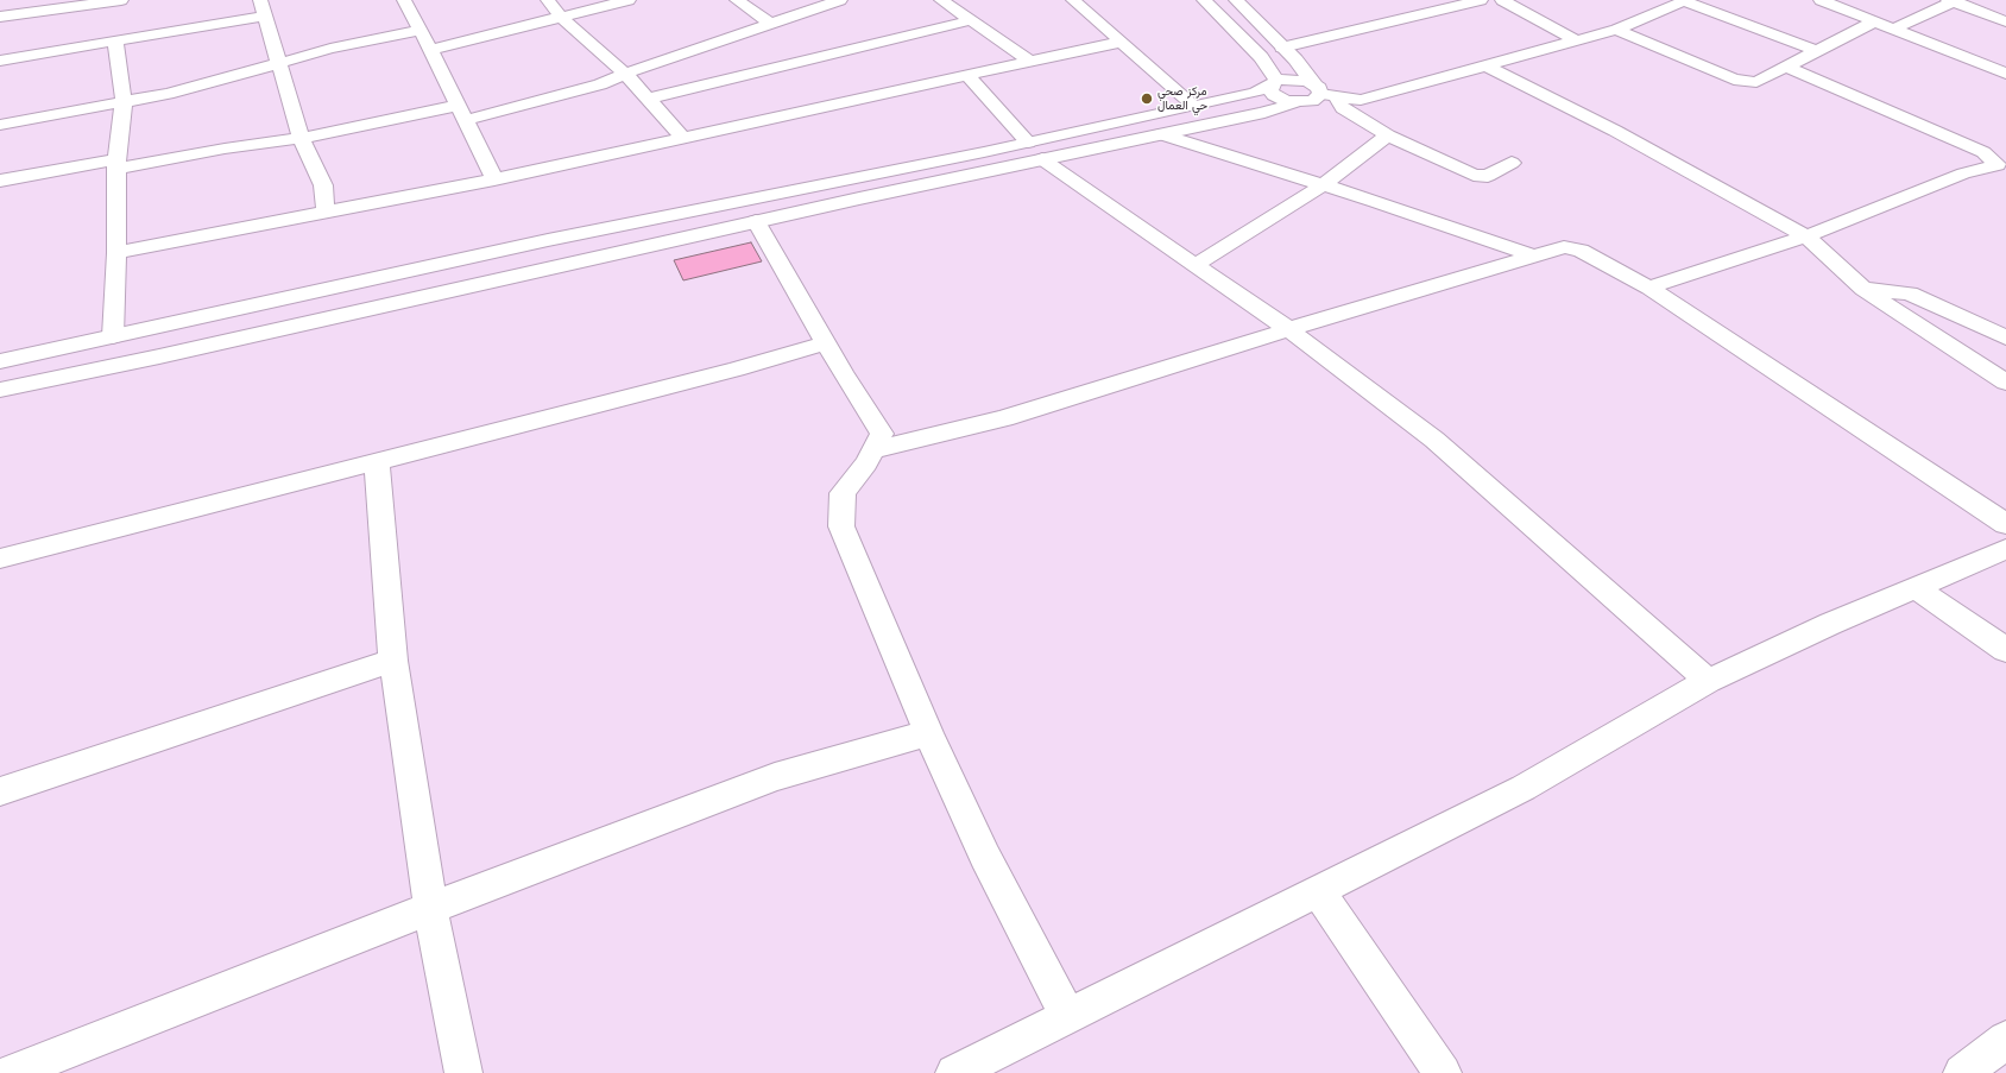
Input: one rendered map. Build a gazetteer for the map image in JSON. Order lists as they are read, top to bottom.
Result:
{
  "places": ["مركز صحي حي العمال"]
}
